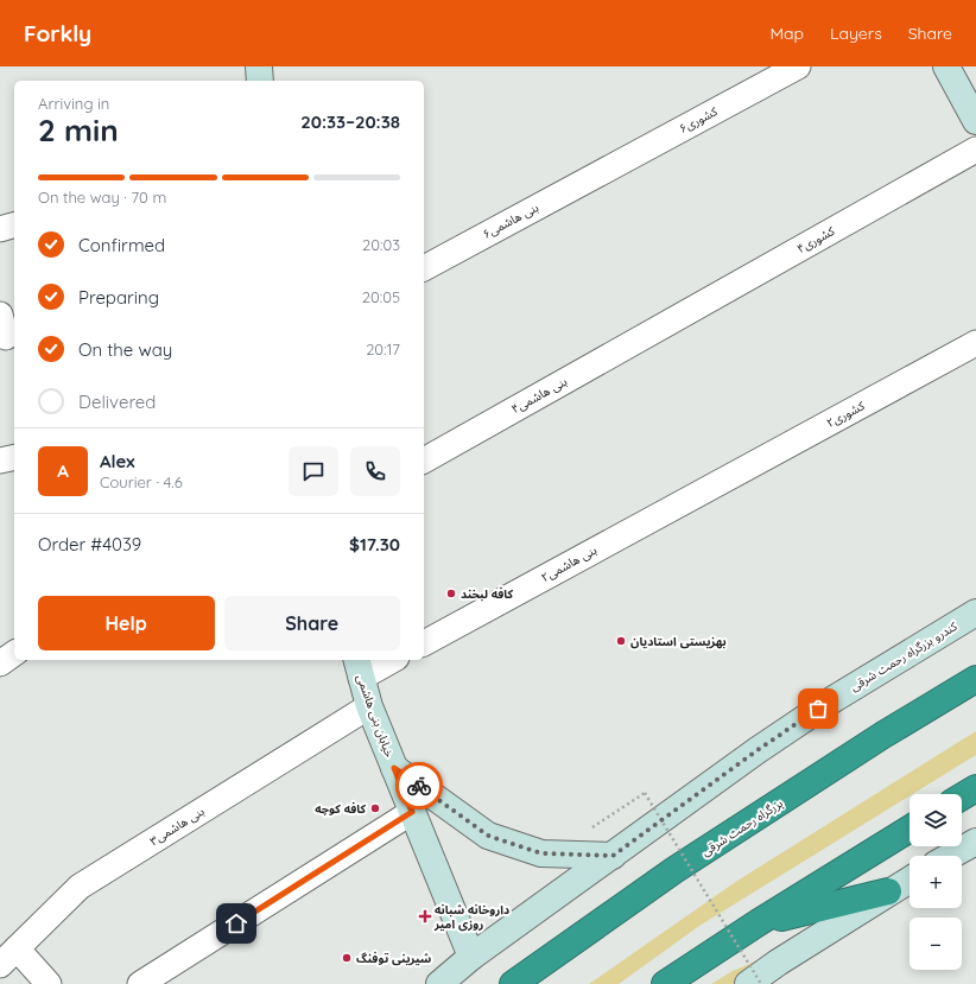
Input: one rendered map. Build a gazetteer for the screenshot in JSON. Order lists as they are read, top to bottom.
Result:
{
  "streets": {
    "highway": ["بزرگراه رحمت شرقی"],
    "main road": ["کندرو بزرگراه رحمت شرقی", "خیابان بنی هاشمی"],
    "street": [
      "کشوری۶",
      "۶بنی هاشمی",
      "کشوری۴",
      "۴بنی هاشمی",
      "کشوری۲",
      "۲بنی هاشمی",
      "بنی هاشمی۳"
    ]
  },
  "crossings": [
    ["کشوری۶", "۶بنی هاشمی"],
    ["کشوری۴", "۴بنی هاشمی"],
    ["کشوری۲", "۲بنی هاشمی"],
    ["کندرو بزرگراه رحمت شرقی", "خیابان بنی هاشمی"],
    ["خیابان بنی هاشمی", "بنی هاشمی۳"]
  ],
  "places": {
    "other": [
      "کافه لبخند",
      "بهزیستی استادیان",
      "کافه کوچه",
      "شیرینی توفنگ"
    ],
    "health": ["داروخانه شبانه روزی امیر"]
  },
  "page": {
    "header": "Forkly",
    "nav": ["Map", "Layers", "Share"],
    "heading": ["2 min", "Arriving in", "20:33–20:38"],
    "panel": [
      "Alex",
      "Courier · 4.6",
      "Order #4039",
      "$17.30"
    ],
    "bar": "On the way · 70 m",
    "list": [
      ["Confirmed", "20:03"],
      ["Preparing", "20:05"],
      ["On the way", "20:17"],
      "Delivered"
    ],
    "round": "A",
    "buttons": ["Help", "Share"],
    "map_buttons": ["+", "−"]
  }
}
